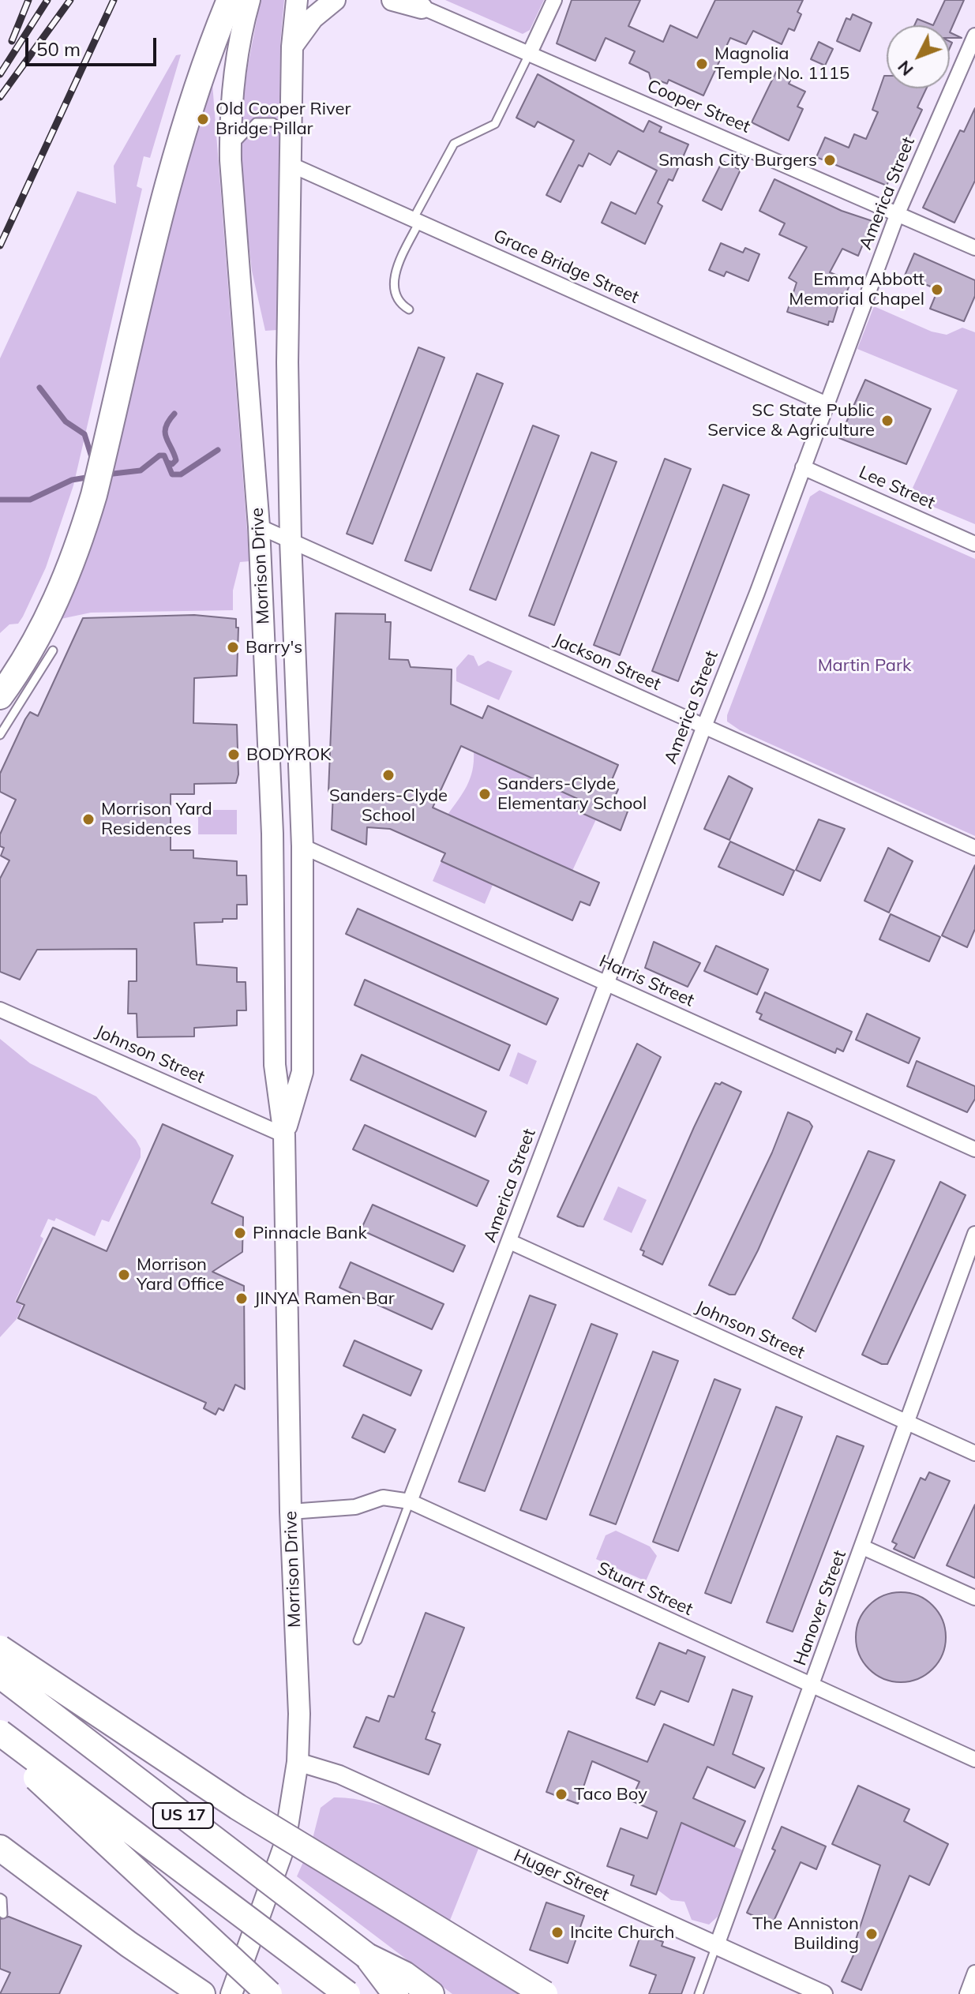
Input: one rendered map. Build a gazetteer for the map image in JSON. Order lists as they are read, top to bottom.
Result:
{
  "streets": {
    "highway": ["US 17"],
    "main road": ["Morrison Drive"],
    "street": [
      "Cooper Street",
      "America Street",
      "Grace Bridge Street",
      "Lee Street",
      "Jackson Street",
      "Harris Street",
      "Johnson Street",
      "Stuart Street",
      "Hanover Street",
      "Huger Street"
    ]
  },
  "crossings": [
    ["Cooper Street", "America Street"],
    ["America Street", "Grace Bridge Street"],
    ["America Street", "Lee Street"],
    ["America Street", "Jackson Street"],
    ["America Street", "Harris Street"],
    ["America Street", "Johnson Street"],
    ["America Street", "Stuart Street"],
    ["Grace Bridge Street", "Morrison Drive"],
    ["Morrison Drive", "Jackson Street"],
    ["Morrison Drive", "Harris Street"],
    ["Morrison Drive", "Johnson Street"],
    ["Morrison Drive", "Stuart Street"],
    ["Morrison Drive", "Huger Street"],
    ["Johnson Street", "Hanover Street"],
    ["Stuart Street", "Hanover Street"],
    ["Hanover Street", "Huger Street"]
  ],
  "parks": ["Martin Park"],
  "places": [
    "Magnolia Temple No. 1115",
    "Old Cooper River Bridge Pillar",
    "Smash City Burgers",
    "Emma Abbott Memorial Chapel",
    "SC State Public Service & Agriculture",
    "Barry's",
    "BODYROK",
    "Sanders-Clyde School",
    "Sanders-Clyde Elementary School",
    "Morrison Yard Residences",
    "Pinnacle Bank",
    "Morrison Yard Office",
    "JINYA Ramen Bar",
    "Taco Boy",
    "Incite Church",
    "The Anniston Building"
  ],
  "scale_bar": "50 m",
  "north": "bottom left"
}
